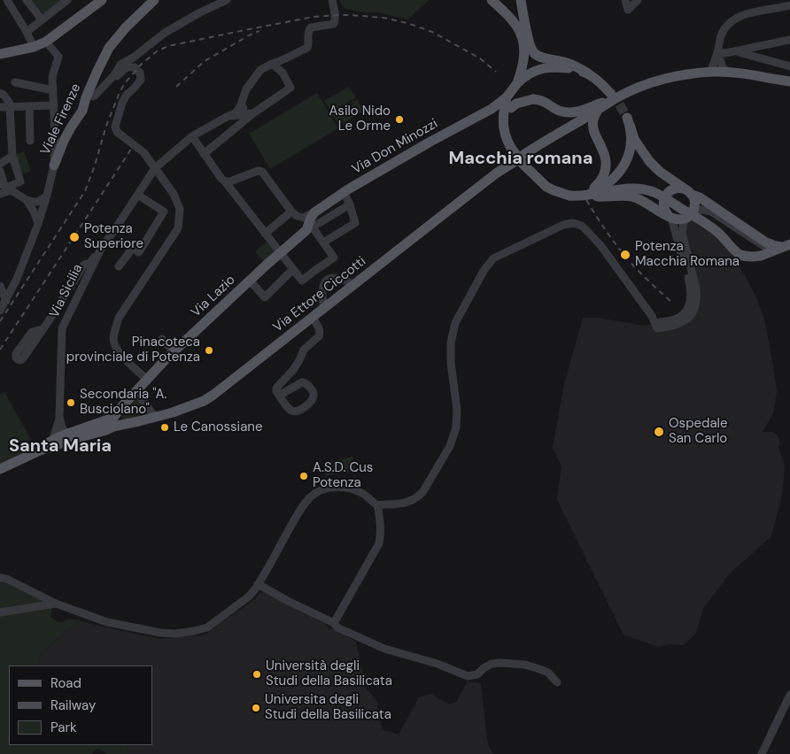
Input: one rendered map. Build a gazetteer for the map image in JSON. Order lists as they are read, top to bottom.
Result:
{
  "streets": {
    "main road": [
      "Viale Firenze",
      "Via Don Minozzi",
      "Via Ettore Ciccotti",
      "Via Lazio"
    ],
    "street": ["Via Sicilia"]
  },
  "crossings": [
    ["Via Don Minozzi", "Via Lazio"],
    ["Via Ettore Ciccotti", "Via Lazio"]
  ],
  "districts": ["Macchia romana", "Santa Maria"],
  "places": [
    "Asilo Nido Le Orme",
    "Potenza Superiore",
    "Potenza Macchia Romana",
    "Pinacoteca provinciale di Potenza",
    "Secondaria \"A. Busciolano\"",
    "Le Canossiane",
    "Ospedale San Carlo",
    "A.S.D. Cus Potenza",
    "Università degli Studi della Basilicata",
    "Universita degli Studi della Basilicata"
  ],
  "legend": ["Road", "Railway", "Park"]
}
